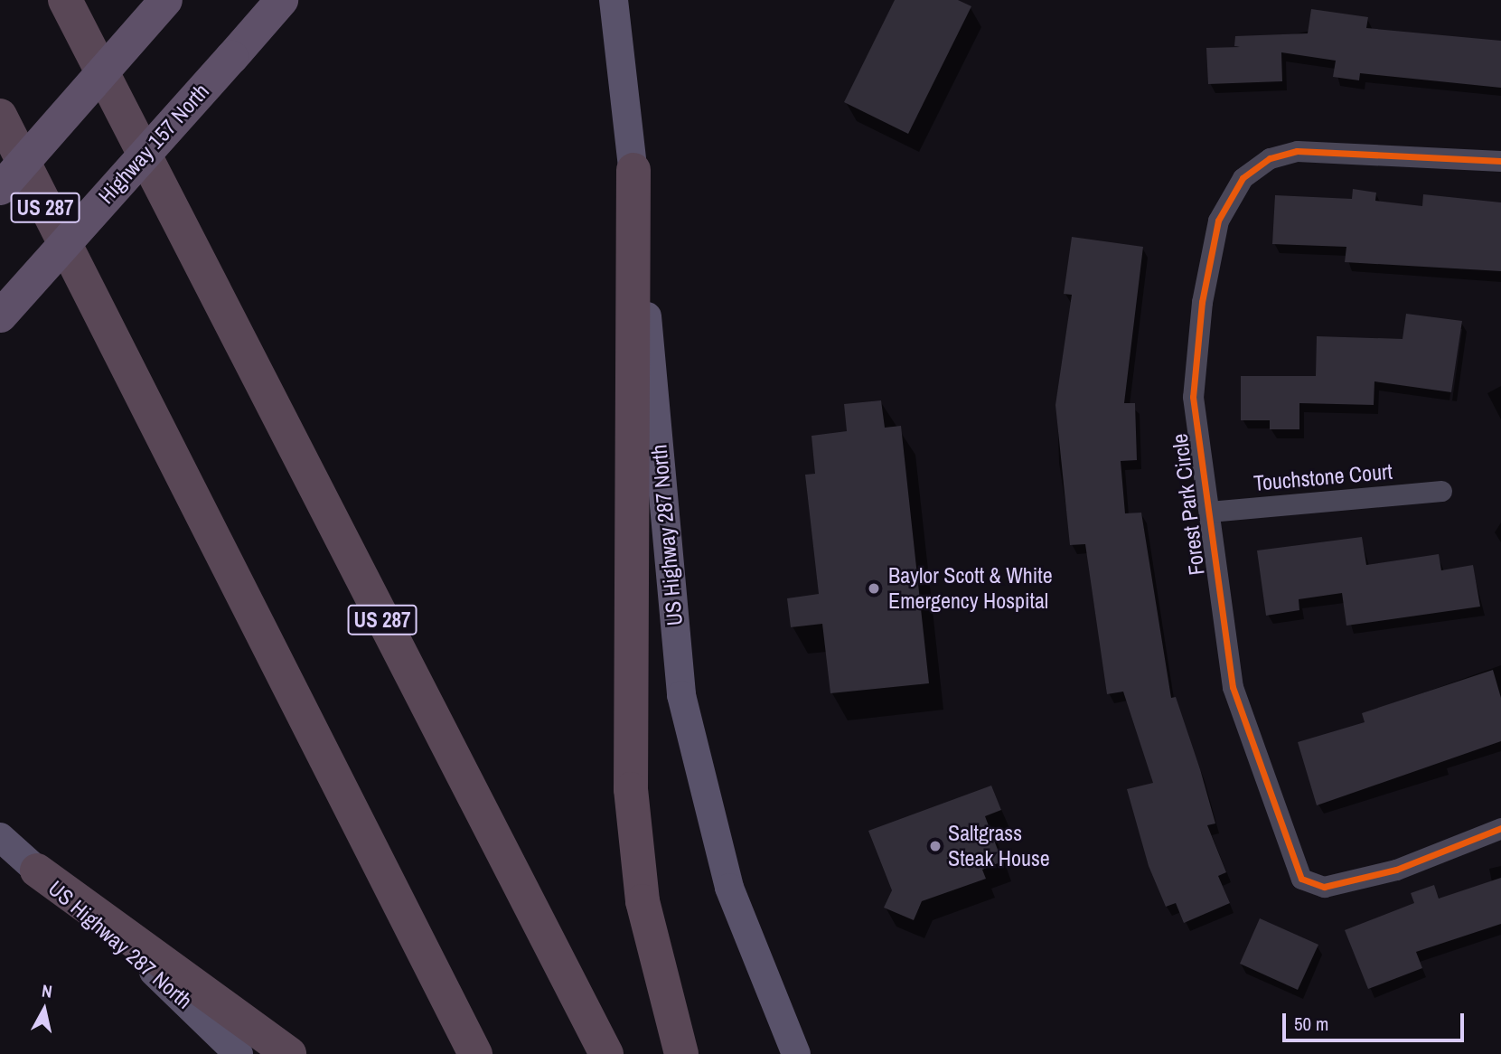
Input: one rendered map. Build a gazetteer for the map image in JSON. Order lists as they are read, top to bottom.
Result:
{
  "streets": {
    "highway": ["US 287"],
    "main road": ["Highway 157 North", "US Highway 287 North"],
    "street": ["Touchstone Court", "Forest Park Circle"]
  },
  "crossings": [
    ["Touchstone Court", "Forest Park Circle"]
  ],
  "places": ["Baylor Scott & White Emergency Hospital", "Saltgrass Steak House"],
  "scale_bar": "50 m",
  "north": "top"
}
